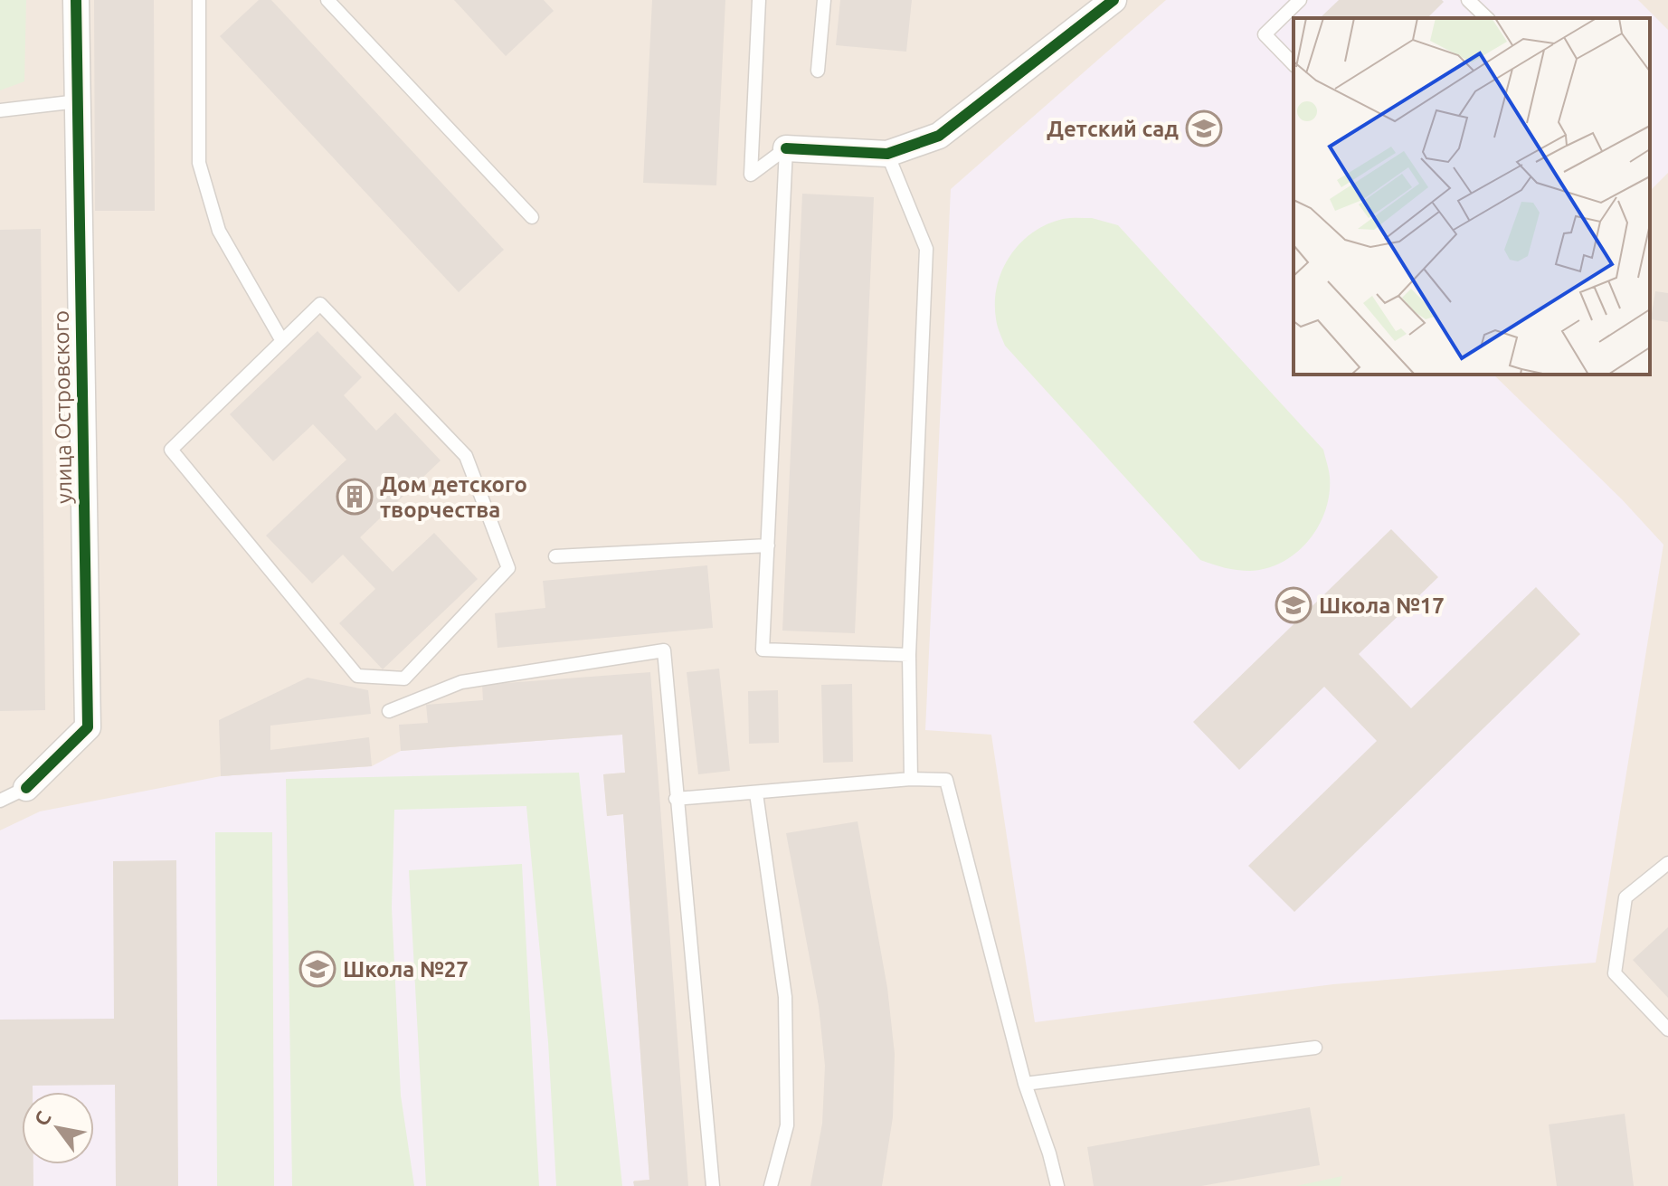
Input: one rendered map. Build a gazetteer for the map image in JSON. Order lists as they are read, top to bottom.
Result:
{
  "streets": {
    "street": ["улица Островского"]
  },
  "places": {
    "school or university": ["Детский сад", "Школа №17", "Школа №27"],
    "building": ["Дом детского творчества"]
  },
  "north": "top left"
}
